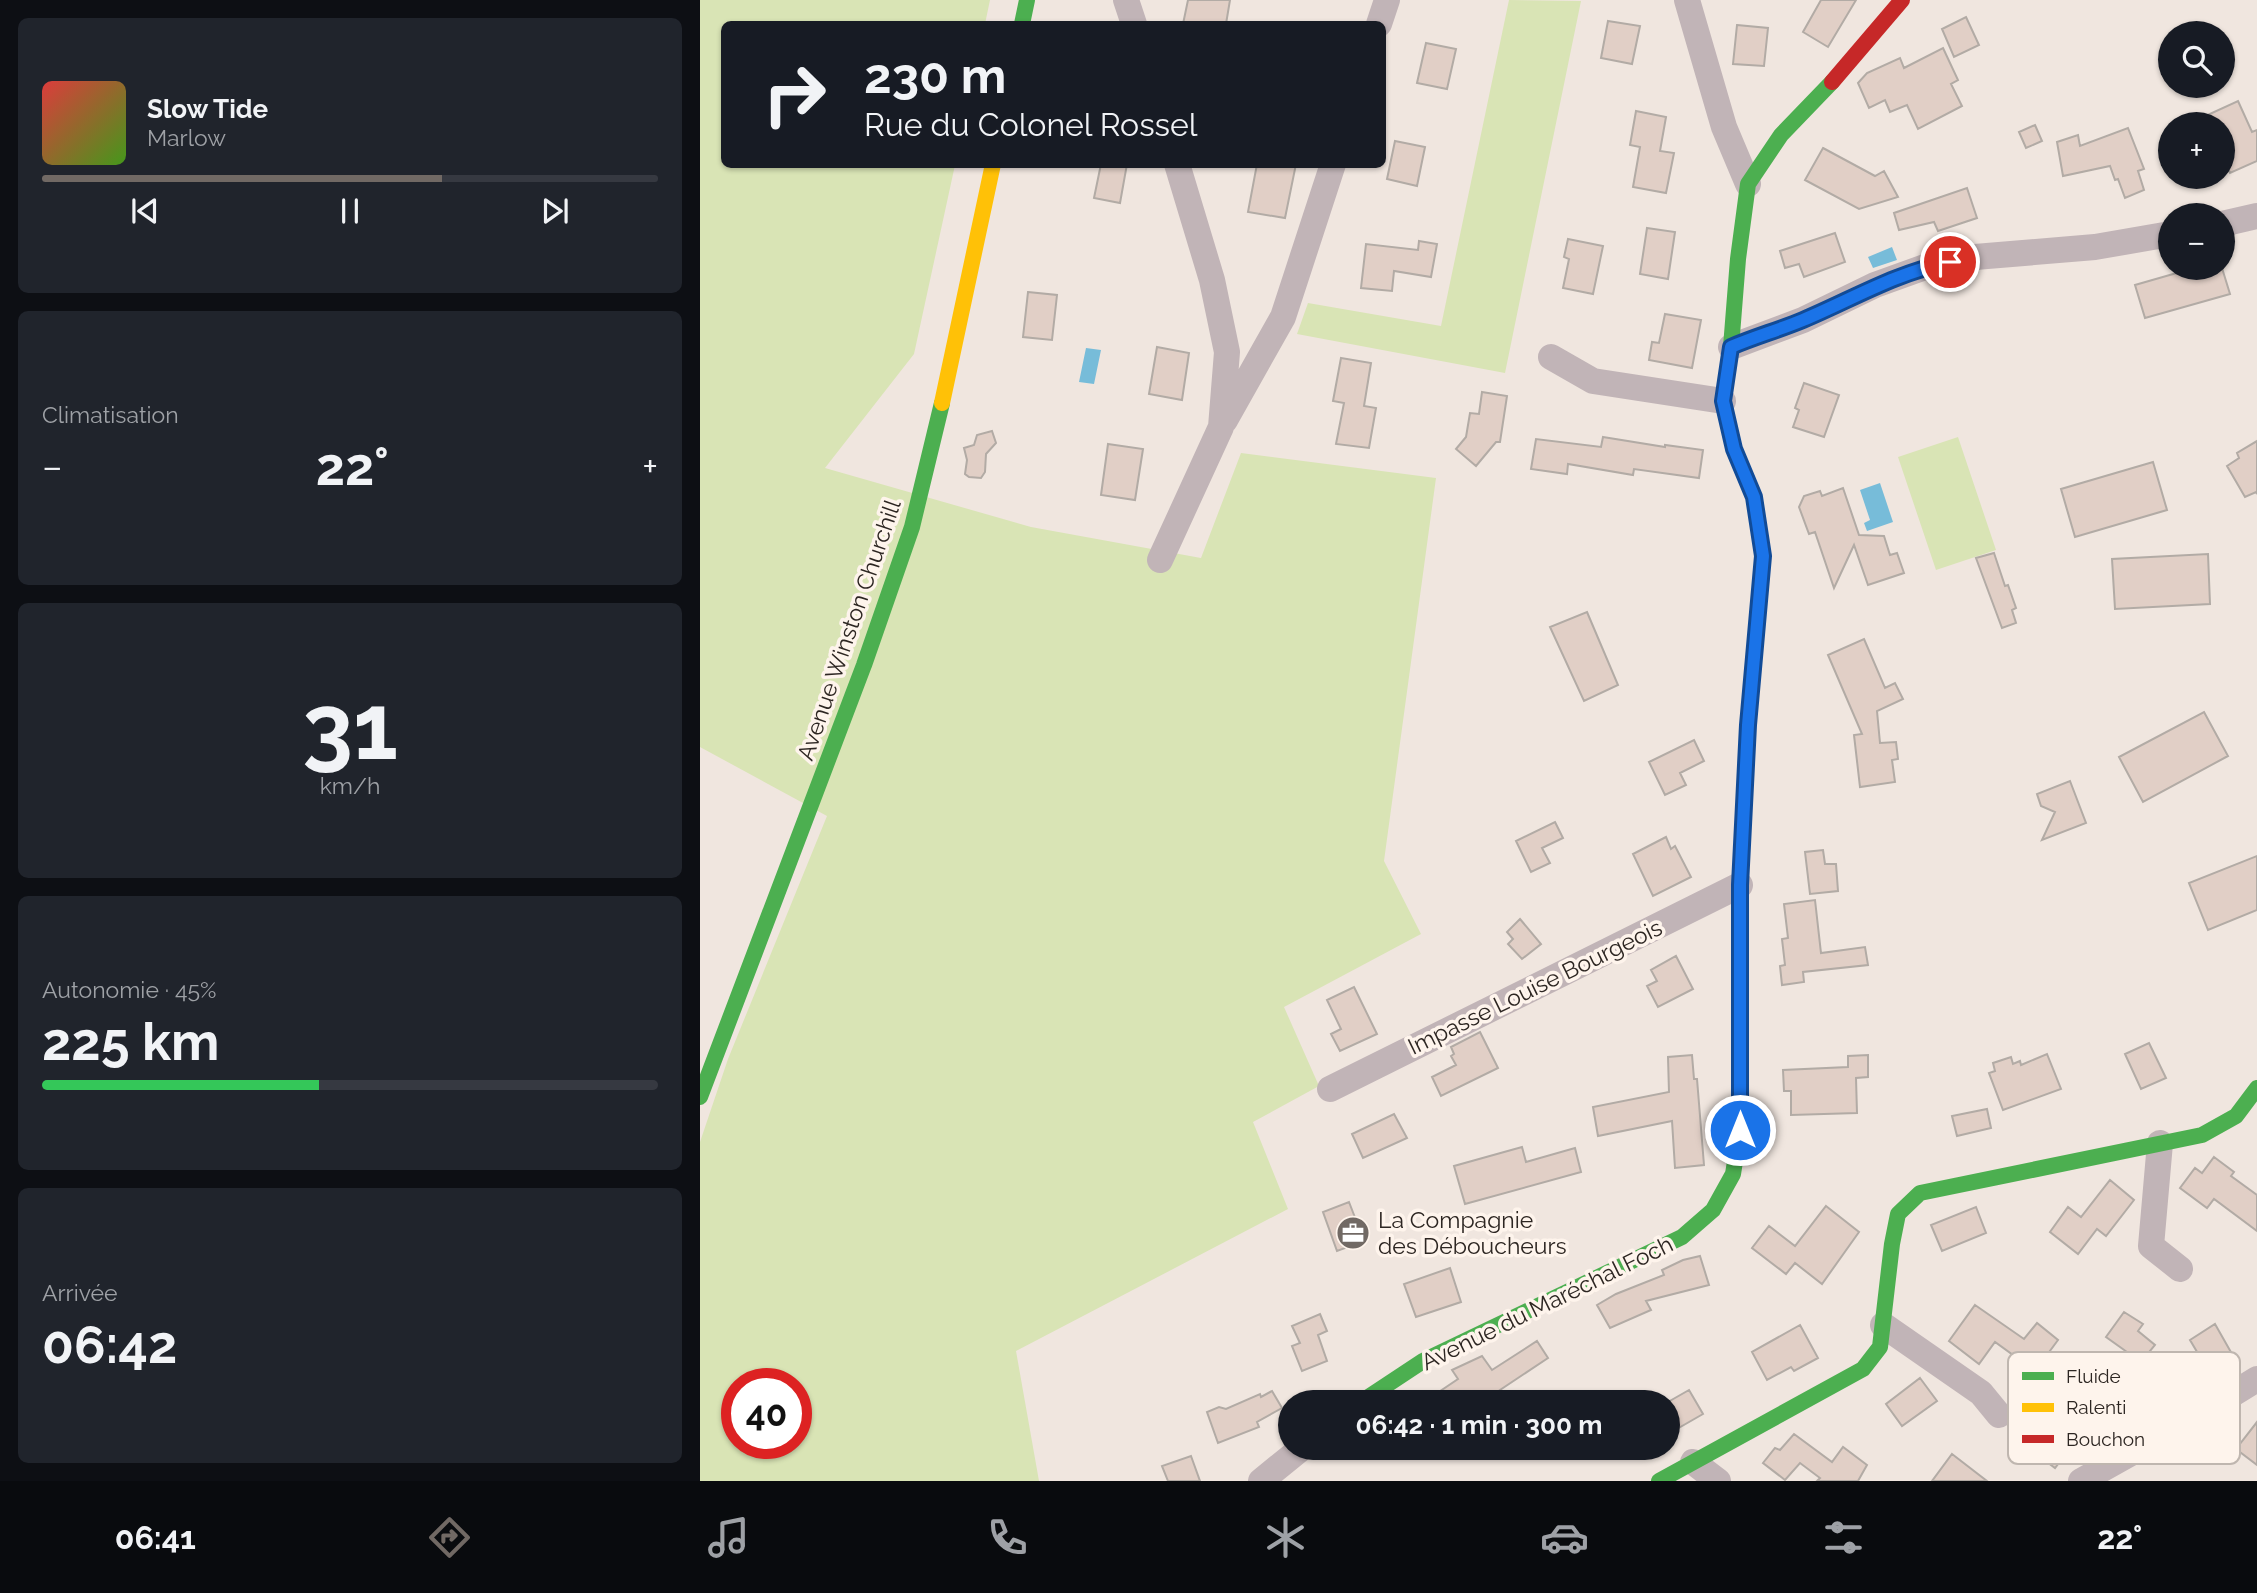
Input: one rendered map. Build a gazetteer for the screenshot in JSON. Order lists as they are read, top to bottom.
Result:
{
  "streets": {
    "street": ["Avenue Winston Churchill", "Impasse Louise Bourgeois", "Avenue du Maréchal Foch"]
  },
  "crossings": [
    ["Impasse Louise Bourgeois", "Avenue du Maréchal Foch"]
  ],
  "places": {
    "office": ["La Compagnie des Déboucheurs"]
  },
  "legend": ["Fluide", "Ralenti", "Bouchon"],
  "page": {
    "map_buttons": ["+", "−"],
    "turn": ["230 m", "Rue du Colonel Rossel"],
    "song": ["Slow Tide", "Marlow"],
    "tile": [
      "Climatisation",
      ["31", "km/h"],
      ["Autonomie · 45%", "225 km"],
      ["Arrivée", "06:42"]
    ],
    "heat": ["−", "22°", "+"],
    "limit": "40",
    "trip": "06:42 · 1 min · 300 m",
    "tabs": ["06:41", "22°"]
  }
}
